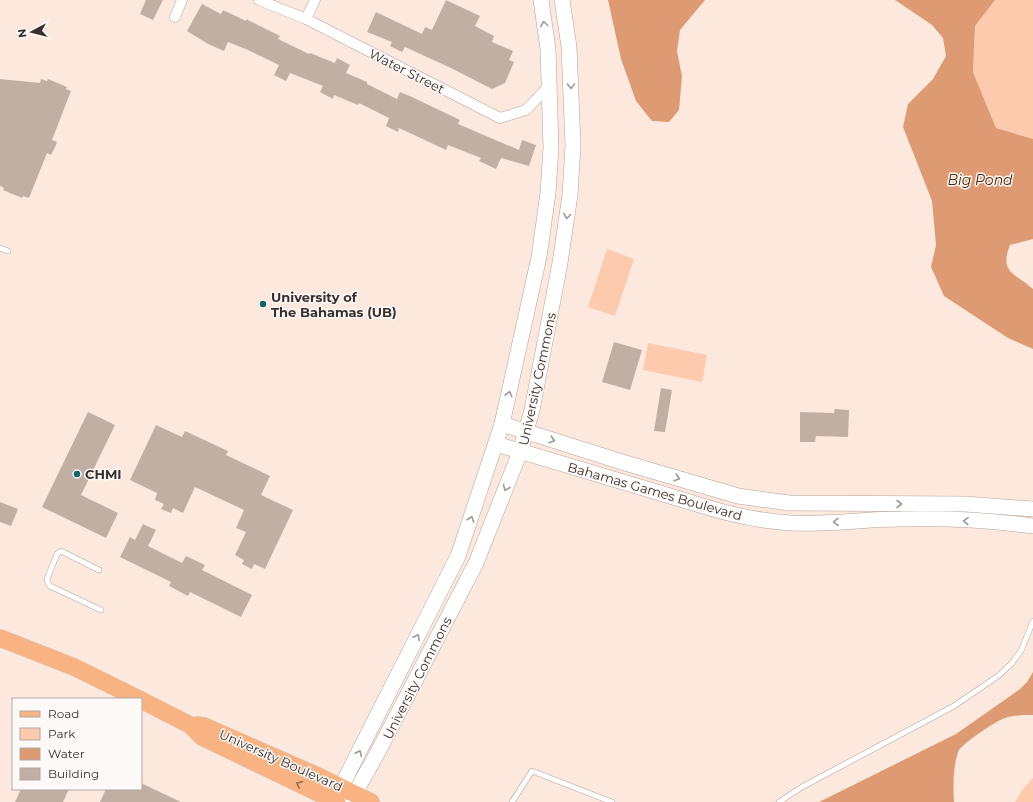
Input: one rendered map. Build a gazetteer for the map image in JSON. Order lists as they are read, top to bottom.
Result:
{
  "streets": {
    "main road": ["University Commons", "Bahamas Games Boulevard", "University Boulevard"],
    "street": ["Water Street"]
  },
  "crossings": [
    ["Water Street", "University Commons"],
    ["University Commons", "Bahamas Games Boulevard"],
    ["University Commons", "University Boulevard"]
  ],
  "water": ["Big Pond"],
  "places": ["University of The Bahamas (UB)", "CHMI"],
  "legend": [
    "Road",
    "Park",
    "Water",
    "Building"
  ],
  "north": "left"
}
